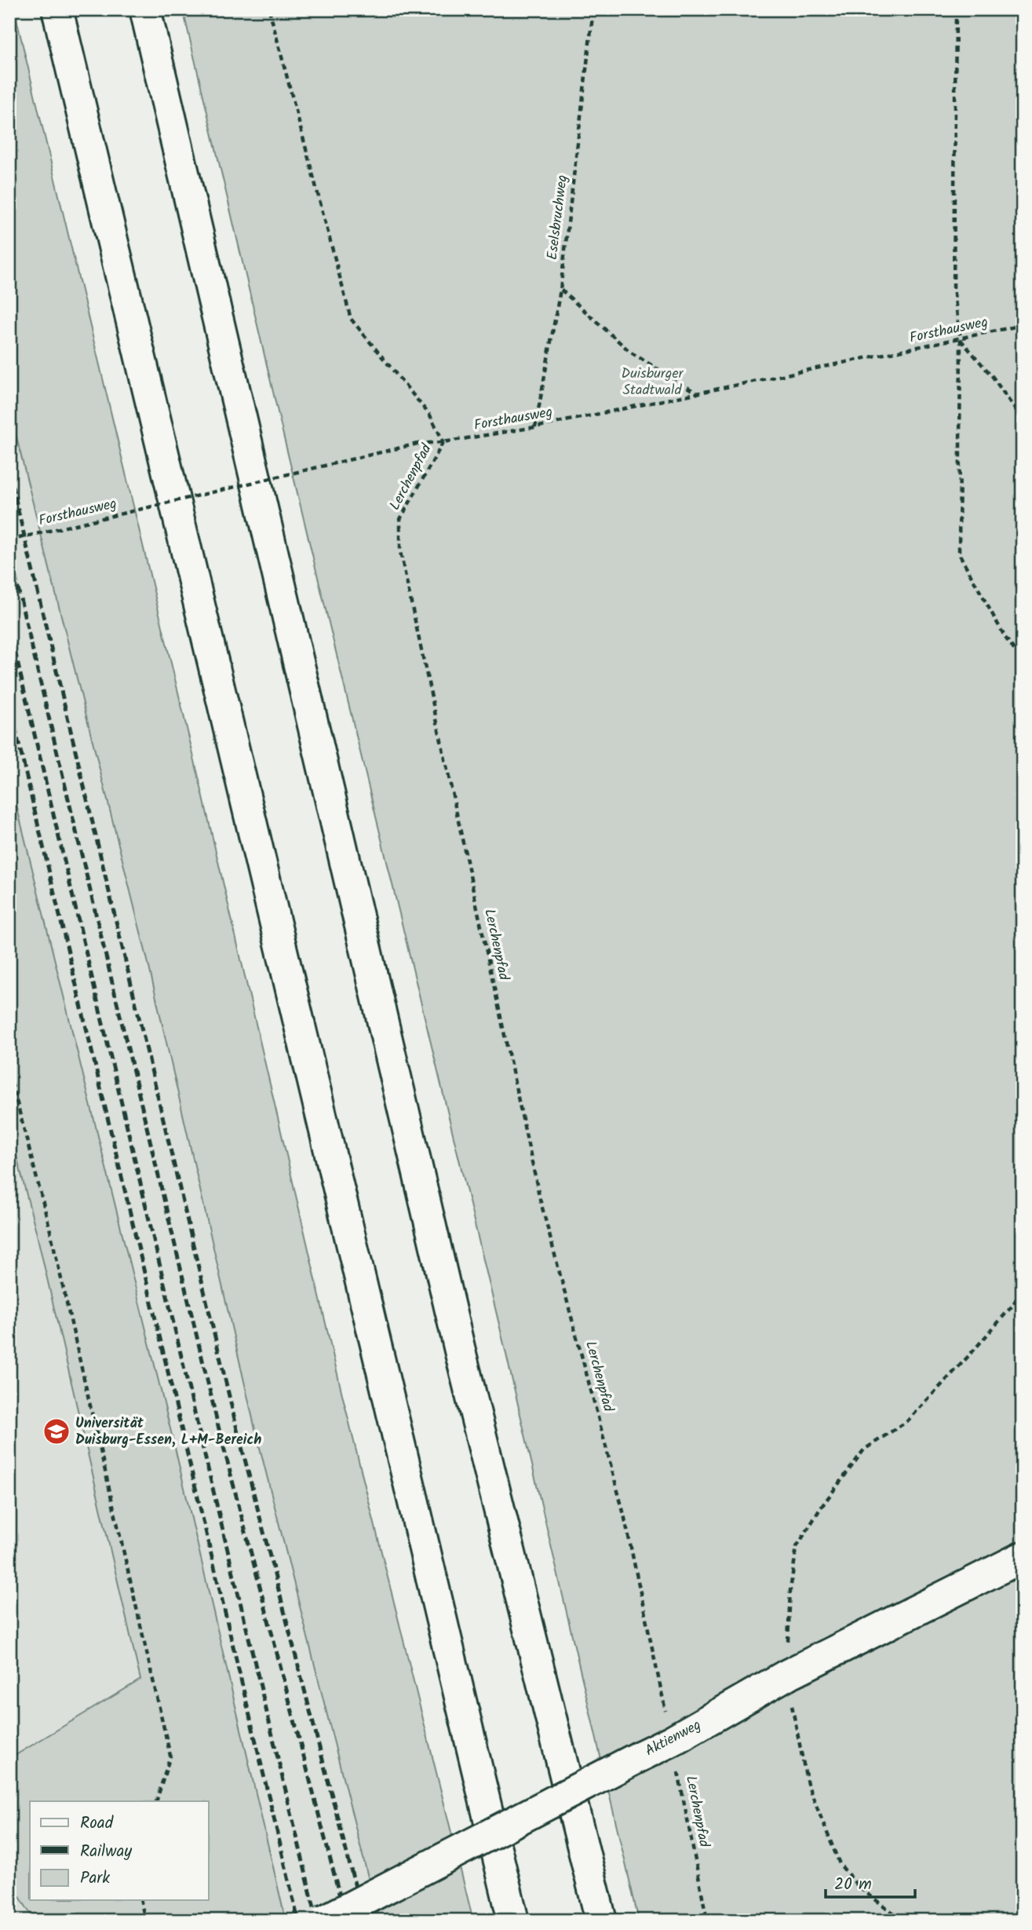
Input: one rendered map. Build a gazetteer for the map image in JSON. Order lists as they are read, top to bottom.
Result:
{
  "streets": {
    "main road": ["Aktienweg"],
    "path": ["Eselsbruchweg", "Forsthausweg", "Lerchenpfad"]
  },
  "crossings": [
    ["Eselsbruchweg", "Forsthausweg"],
    ["Forsthausweg", "Lerchenpfad"],
    ["Lerchenpfad", "Aktienweg"]
  ],
  "parks": ["Duisburger Stadtwald"],
  "places": {
    "school or university": ["Universität Duisburg-Essen, L+M-Bereich"]
  },
  "legend": ["Road", "Railway", "Park"],
  "scale_bar": "20 m"
}
